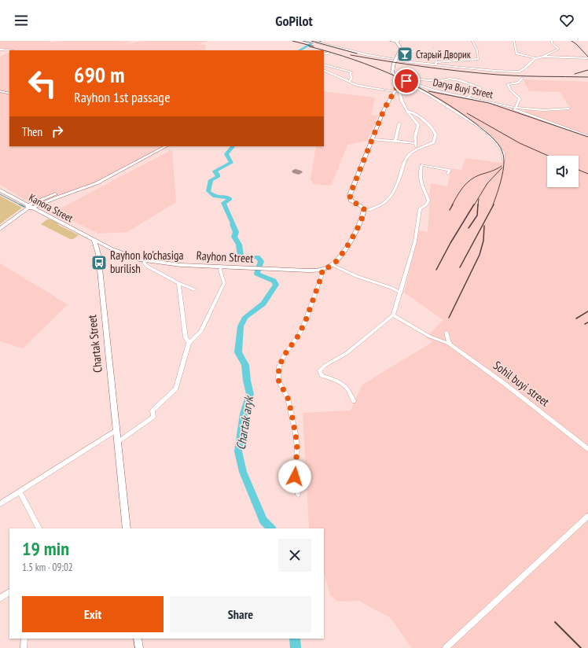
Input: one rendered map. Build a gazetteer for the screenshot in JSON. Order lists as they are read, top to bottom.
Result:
{
  "streets": {
    "street": [
      "Darya Buyi Street",
      "Kanora Street",
      "Rayhon Street",
      "Chartak Street",
      "Sohil buyi street"
    ]
  },
  "crossings": [
    ["Kanora Street", "Rayhon Street"],
    ["Kanora Street", "Chartak Street"],
    ["Rayhon Street", "Chartak Street"]
  ],
  "water": ["Chartak aryk"],
  "places": {
    "bar": ["Старый Дворик"],
    "bus stop": ["Rayhon ko'chasiga burilish"]
  },
  "page": {
    "header": "GoPilot",
    "turn": ["690 m", "Rayhon 1st passage"],
    "then": "Then",
    "heading": ["19 min", "1.5 km · 09:02"],
    "buttons": ["Exit", "Share"]
  }
}
